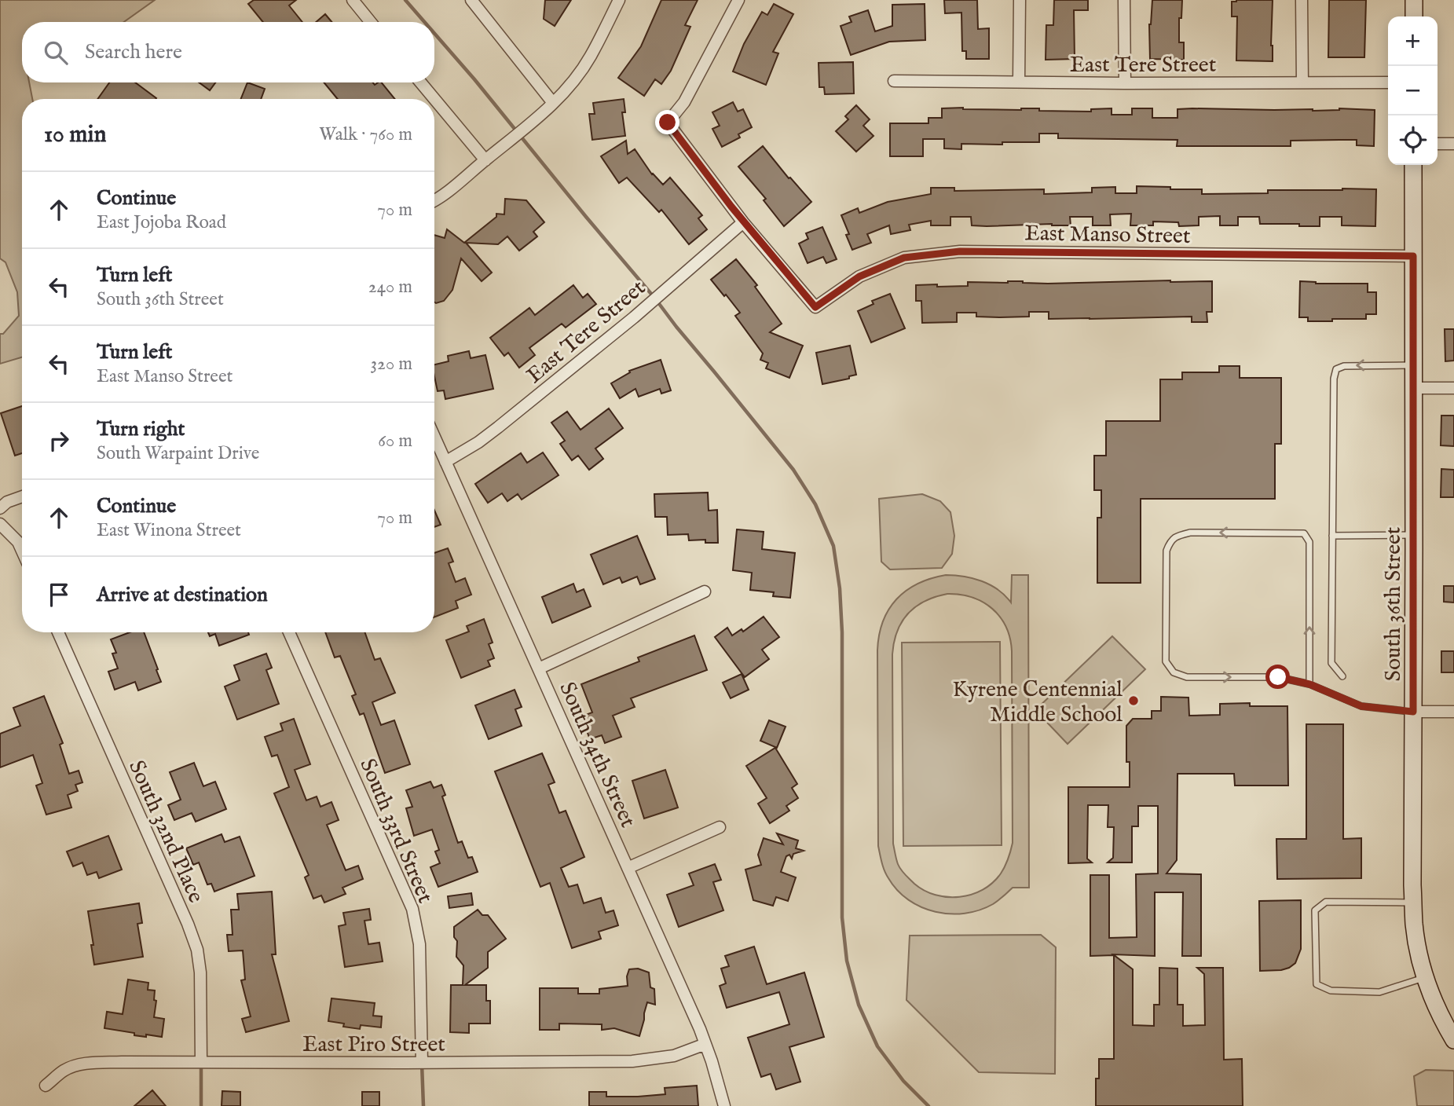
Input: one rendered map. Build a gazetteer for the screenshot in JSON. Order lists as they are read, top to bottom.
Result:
{
  "streets": {
    "street": [
      "East Tere Street",
      "East Manso Street",
      "South 36th Street",
      "South 34th Street",
      "South 33rd Street",
      "South 32nd Place",
      "East Piro Street"
    ]
  },
  "crossings": [
    ["East Tere Street", "East Manso Street"],
    ["East Tere Street", "South 34th Street"],
    ["East Manso Street", "South 36th Street"],
    ["South 34th Street", "East Piro Street"],
    ["South 33rd Street", "East Piro Street"],
    ["South 32nd Place", "East Piro Street"]
  ],
  "places": ["Kyrene Centennial Middle School"],
  "page": {
    "map_buttons": ["+", "−"],
    "search": "Search here",
    "heading": ["10 min", "Walk · 760 m"],
    "list": [
      ["Continue", "East Jojoba Road", "70 m"],
      ["Turn left", "South 36th Street", "240 m"],
      ["Turn left", "East Manso Street", "320 m"],
      ["Turn right", "South Warpaint Drive", "60 m"],
      ["Continue", "East Winona Street", "70 m"],
      "Arrive at destination"
    ]
  }
}
